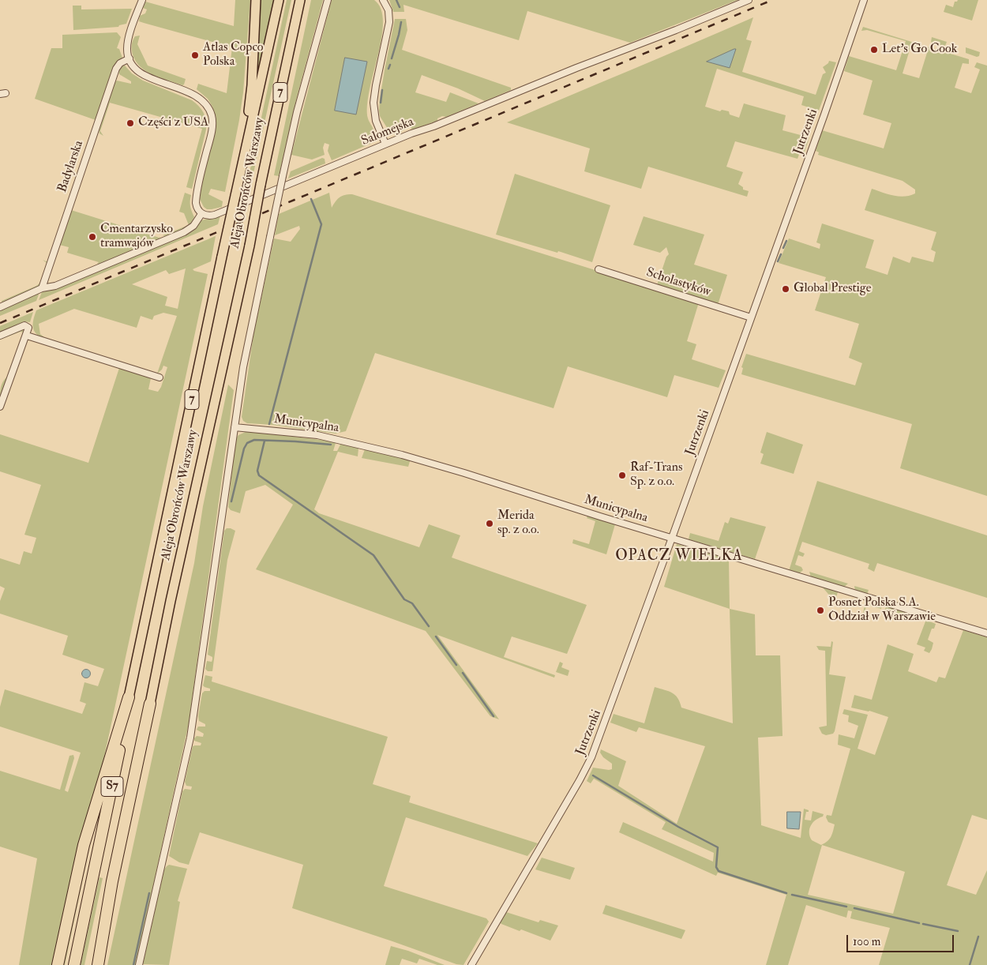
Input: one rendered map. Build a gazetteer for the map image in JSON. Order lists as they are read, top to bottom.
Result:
{
  "streets": {
    "highway": ["Aleja Obrońców Warszawy", "S7"],
    "main road": ["7"],
    "street": [
      "Salomejska",
      "Jutrzenki",
      "Badylarska",
      "Scholastyków",
      "Municypalna"
    ]
  },
  "crossings": [
    ["Jutrzenki", "Scholastyków"],
    ["Jutrzenki", "Municypalna"],
    ["Aleja Obrońców Warszawy", "S7"]
  ],
  "districts": ["OPACZ WIELKA"],
  "places": [
    "Let's Go Cook",
    "Atlas Copco Polska",
    "Części z USA",
    "Cmentarzysko tramwajów",
    "Global Prestige",
    "Raf-Trans Sp. z o.o.",
    "Merida sp. z o.o.",
    "Posnet Polska S.A. Oddział w Warszawie"
  ],
  "scale_bar": "100 m"
}
